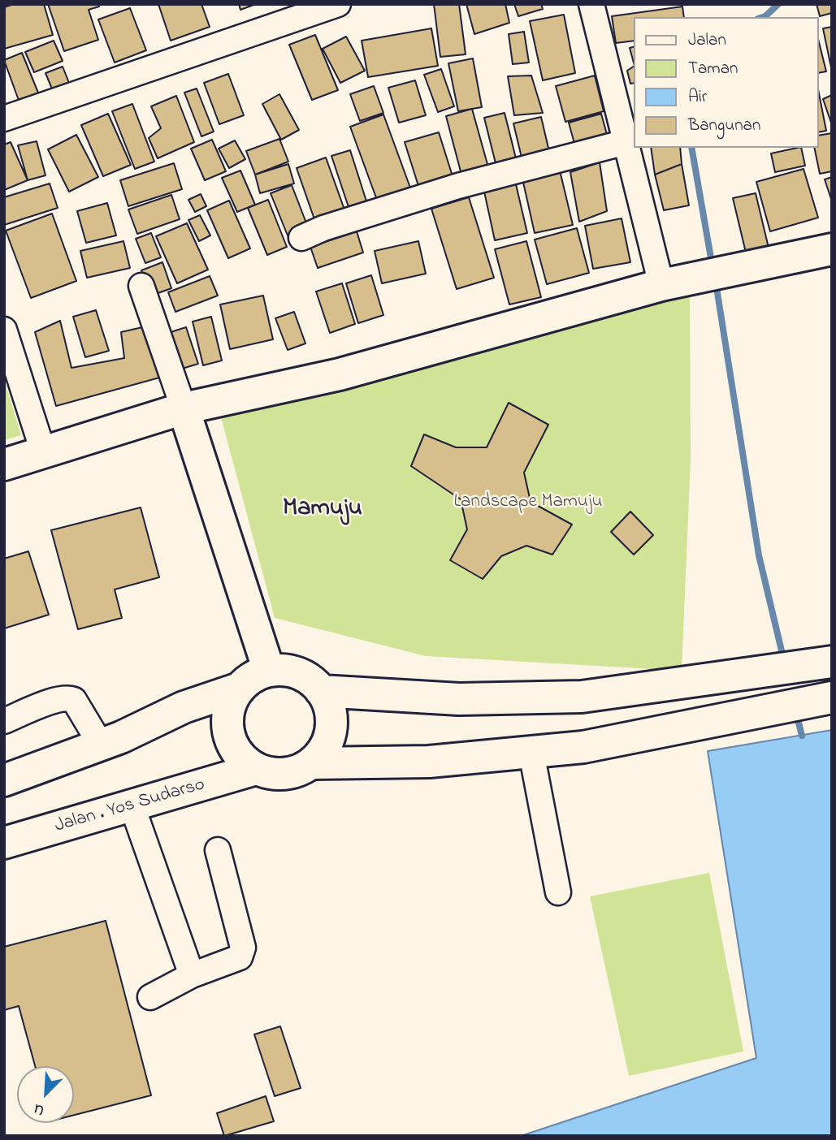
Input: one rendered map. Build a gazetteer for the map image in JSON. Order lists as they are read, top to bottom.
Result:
{
  "streets": {
    "main road": ["Jalan . Yos Sudarso"]
  },
  "districts": ["Mamuju"],
  "parks": ["Landscape Mamuju"],
  "legend": [
    "Jalan",
    "Taman",
    "Air",
    "Bangunan"
  ],
  "north": "bottom left"
}
